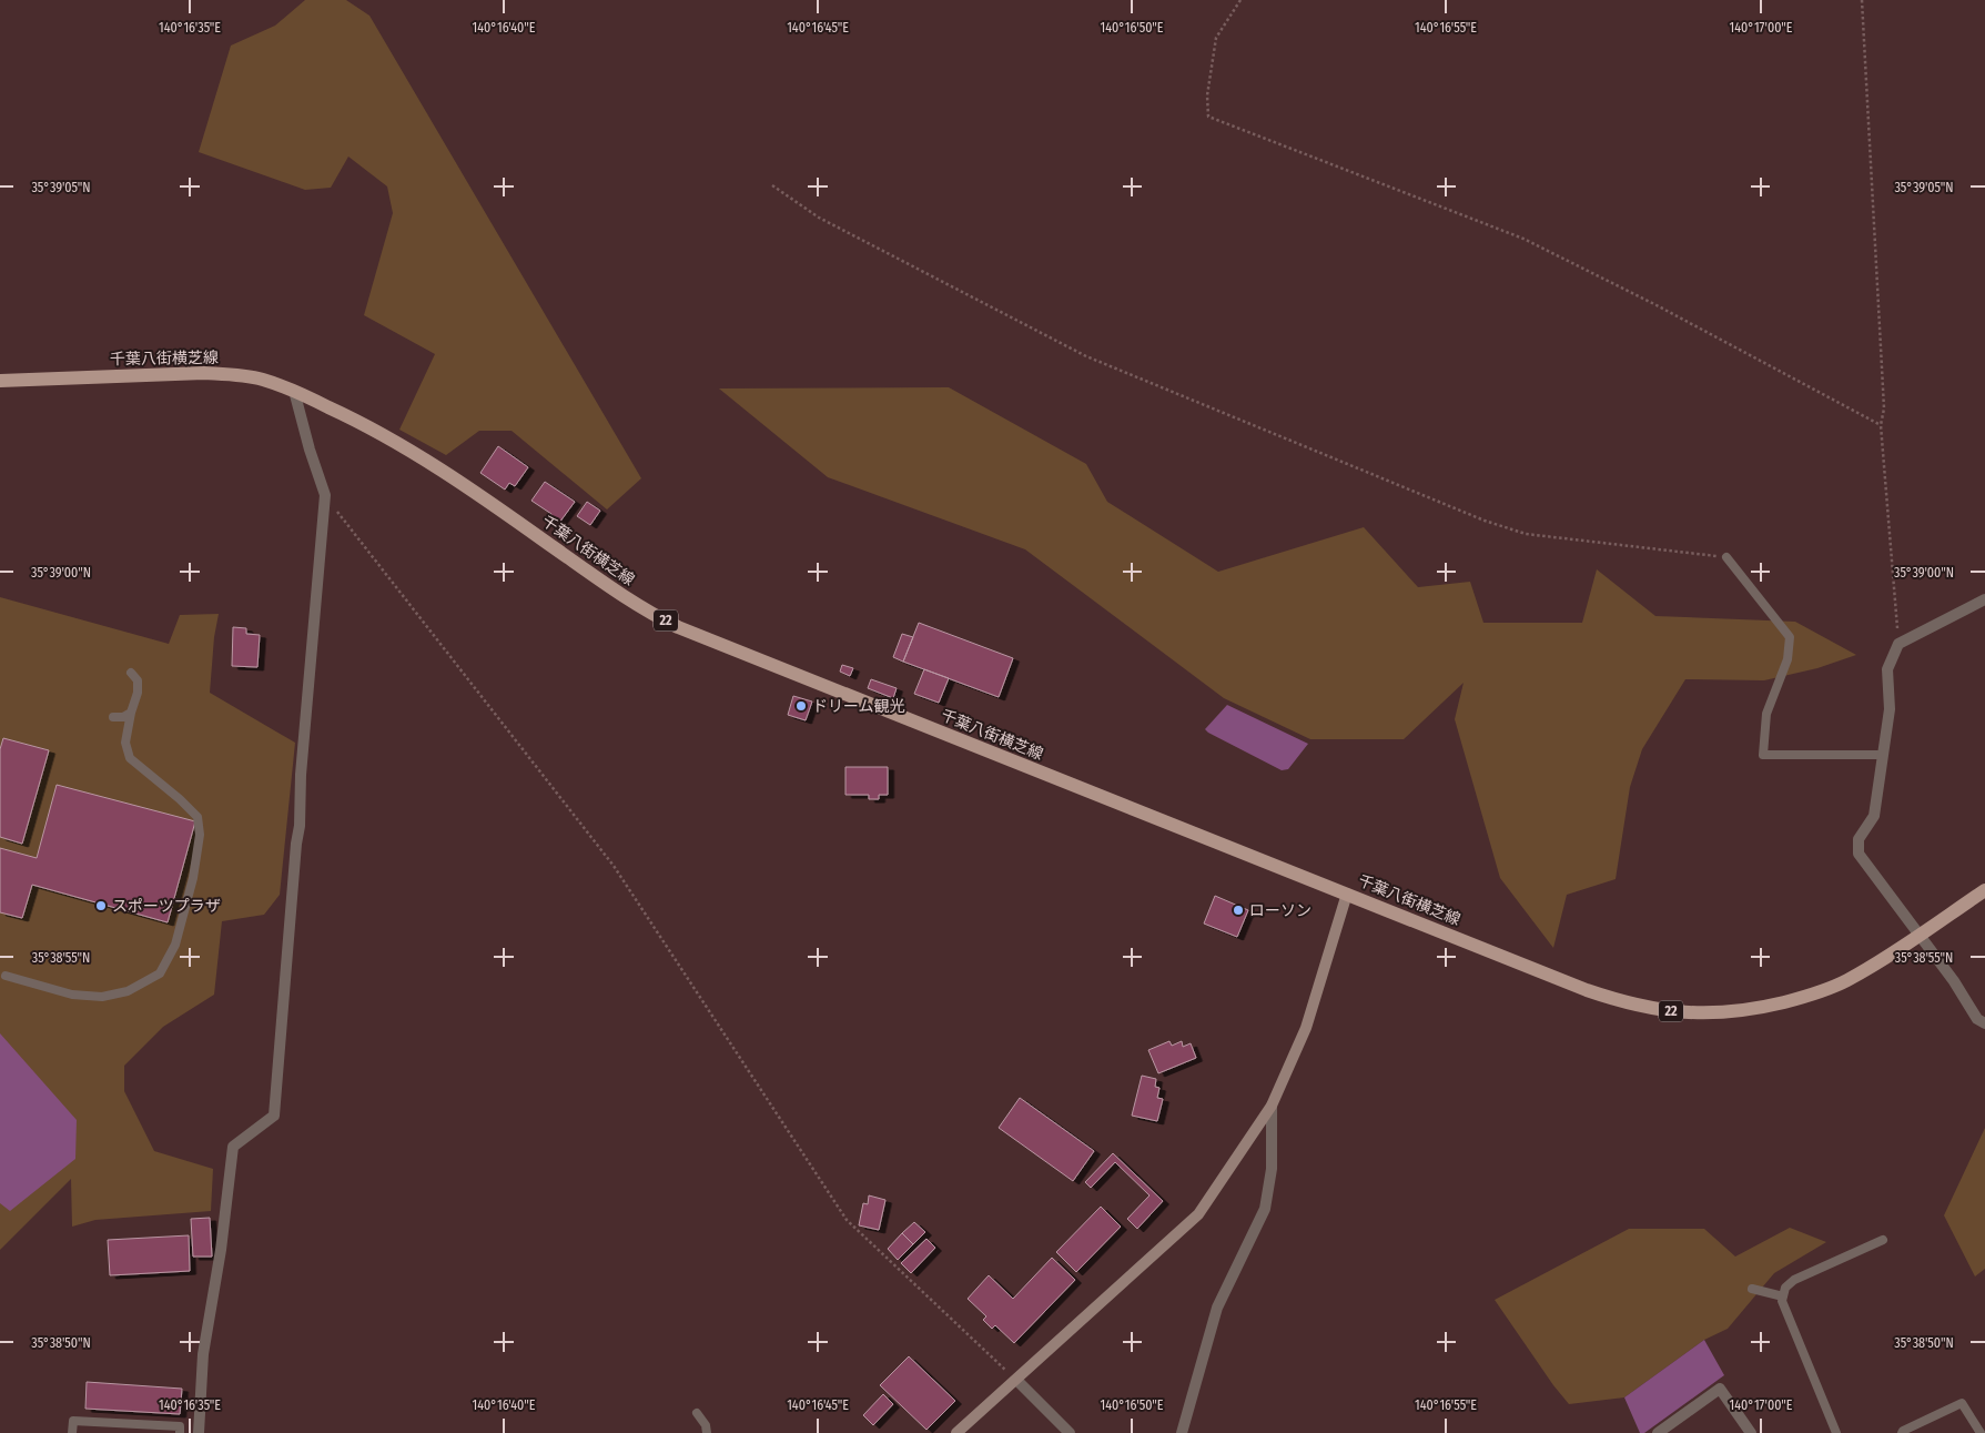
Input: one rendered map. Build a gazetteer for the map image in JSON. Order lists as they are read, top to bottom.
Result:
{
  "streets": {
    "main road": ["千葉八街横芝線", "22"]
  },
  "places": ["ドリーム観光", "スポーツプラザ", "ローソン"],
  "coordinates": [
    "140°16'35\"E",
    "140°16'40\"E",
    "140°16'45\"E",
    "140°16'50\"E",
    "140°16'55\"E",
    "140°17'00\"E",
    "35°39'05\"N",
    "35°39'00\"N",
    "35°38'55\"N",
    "35°38'50\"N"
  ]
}
